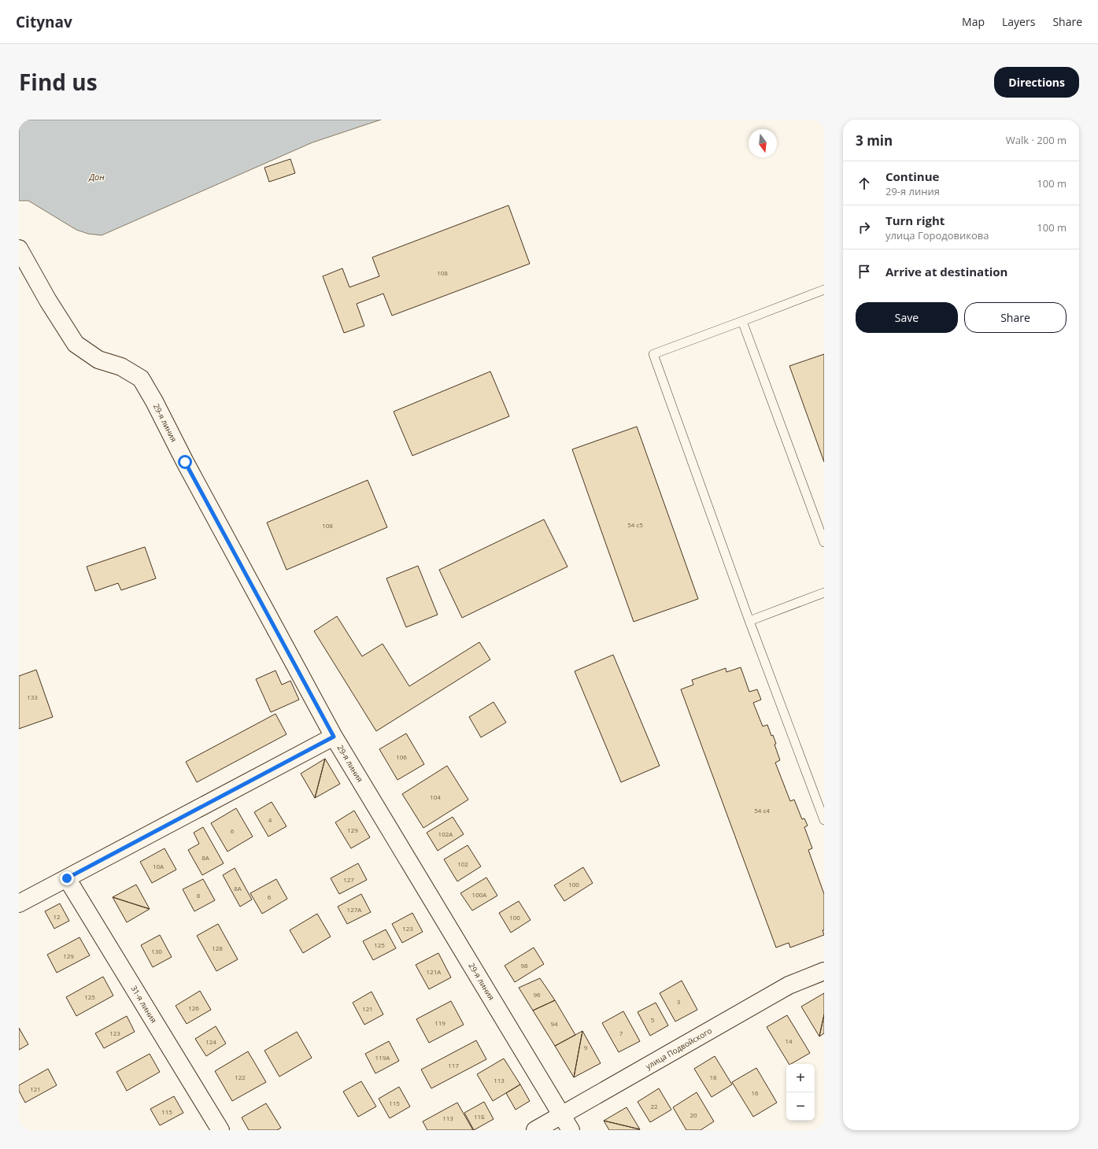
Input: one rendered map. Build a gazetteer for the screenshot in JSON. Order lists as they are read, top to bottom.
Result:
{
  "streets": {
    "street": ["29-я линия", "31-я линия", "улица Подвойского"]
  },
  "crossings": [
    ["29-я линия", "улица Подвойского"]
  ],
  "water": ["Дон"],
  "house_numbers": [
    "108",
    "54 с5",
    "108",
    "133",
    "106",
    "104",
    "54 с4",
    "4",
    "129",
    "6",
    "102А",
    "8А",
    "102",
    "10А",
    "127",
    "100",
    "8А",
    "100А",
    "8",
    "6",
    "127А",
    "12",
    "100",
    "123",
    "125",
    "128",
    "130",
    "129",
    "98",
    "121А",
    "96",
    "125",
    "3",
    "126",
    "121",
    "5",
    "119",
    "94",
    "123",
    "7",
    "14",
    "124",
    "9",
    "119А",
    "117",
    "122",
    "18",
    "113",
    "121",
    "16",
    "115",
    "22",
    "115",
    "20",
    "11Б",
    "113"
  ],
  "north": "bottom",
  "page": {
    "header": "Citynav",
    "nav": ["Map", "Layers", "Share"],
    "title": "Find us",
    "buttons": [
      "Directions",
      ["Save", "Share"]
    ],
    "heading": ["3 min", "Walk · 200 m"],
    "list": [
      ["Continue", "29-я линия", "100 m"],
      ["Turn right", "улица Городовикова", "100 m"],
      "Arrive at destination"
    ],
    "map_buttons": ["+", "−"]
  }
}
